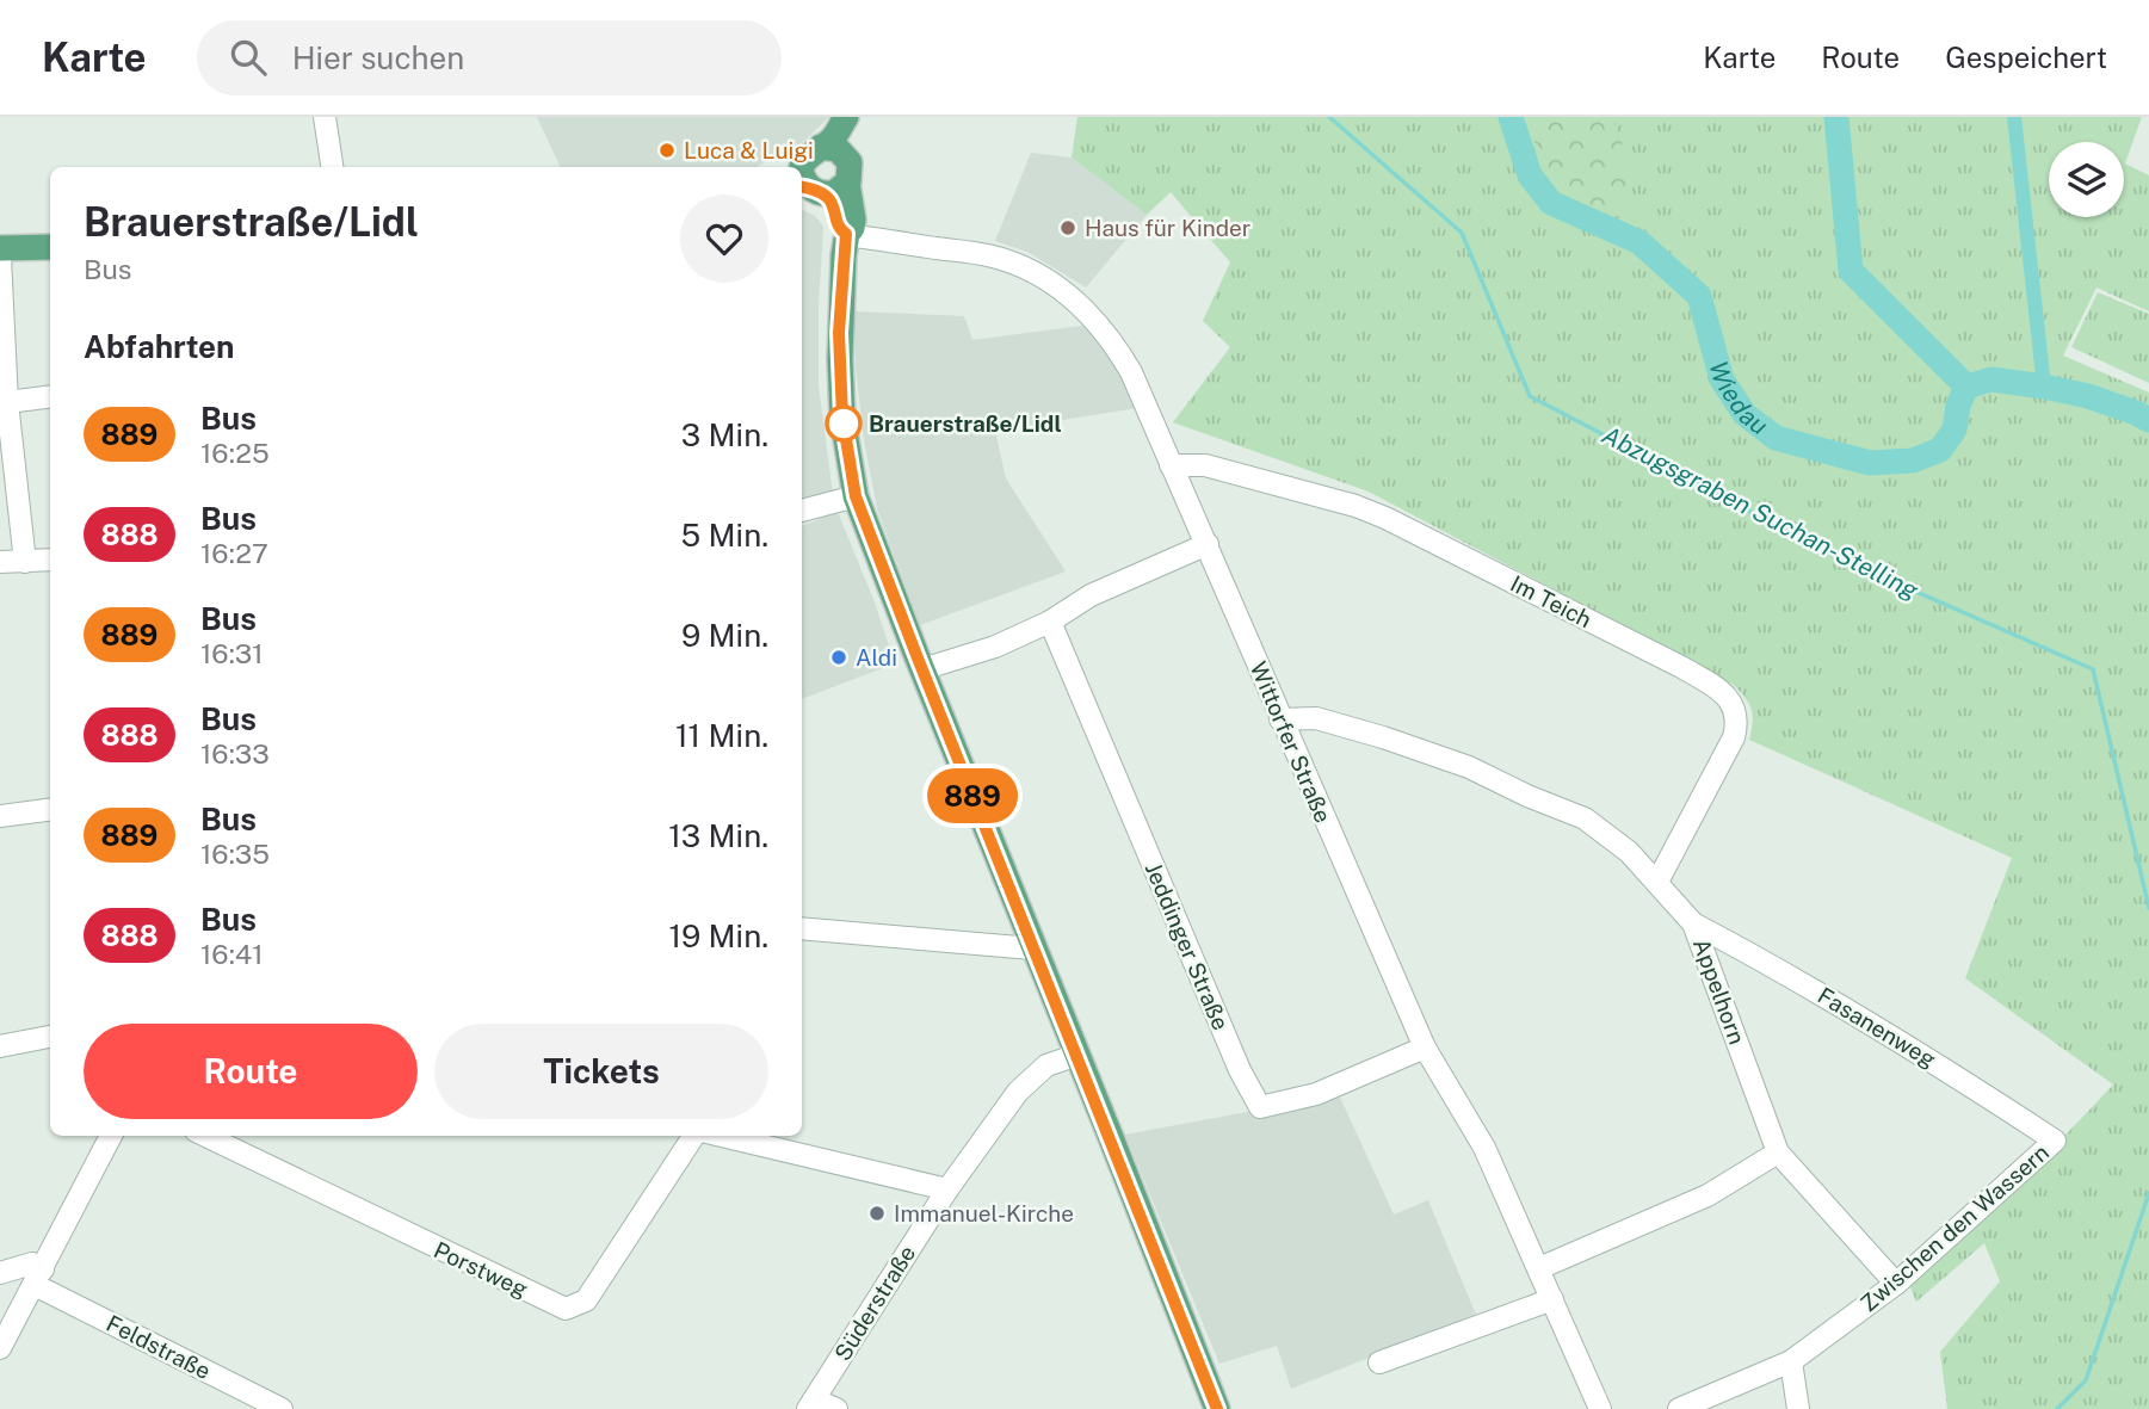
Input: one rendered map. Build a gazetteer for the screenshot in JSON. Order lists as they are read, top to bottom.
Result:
{
  "streets": {
    "street": [
      "Im Teich",
      "Wittorfer Straße",
      "Jeddinger Straße",
      "Appelhorn",
      "Fasanenweg",
      "Zwischen den Wassern",
      "Porstweg",
      "Süderstraße",
      "Feldstraße"
    ]
  },
  "crossings": [
    ["Im Teich", "Wittorfer Straße"],
    ["Im Teich", "Appelhorn"],
    ["Wittorfer Straße", "Jeddinger Straße"],
    ["Wittorfer Straße", "Appelhorn"],
    ["Appelhorn", "Fasanenweg"],
    ["Appelhorn", "Zwischen den Wassern"],
    ["Fasanenweg", "Zwischen den Wassern"]
  ],
  "water": ["Wiedau", "Abzugsgraben Suchan-Stelling"],
  "places": [
    "Luca & Luigi",
    "Haus für Kinder",
    "Brauerstraße/Lidl",
    "Aldi",
    "Immanuel-Kirche"
  ],
  "lines": ["bus line 889"],
  "page": {
    "header": "Karte",
    "search": "Hier suchen",
    "nav": ["Karte", "Route", "Gespeichert"],
    "on_map": "889",
    "heading": [
      ["Brauerstraße/Lidl", "Bus"],
      "Abfahrten"
    ],
    "list": [
      {
        "mark": "889",
        "name": "Bus",
        "note": "16:25",
        "value": "3 Min."
      },
      {
        "mark": "888",
        "name": "Bus",
        "note": "16:27",
        "value": "5 Min."
      },
      {
        "mark": "889",
        "name": "Bus",
        "note": "16:31",
        "value": "9 Min."
      },
      {
        "mark": "888",
        "name": "Bus",
        "note": "16:33",
        "value": "11 Min."
      },
      {
        "mark": "889",
        "name": "Bus",
        "note": "16:35",
        "value": "13 Min."
      },
      {
        "mark": "888",
        "name": "Bus",
        "note": "16:41",
        "value": "19 Min."
      }
    ],
    "buttons": ["Route", "Tickets"]
  }
}
